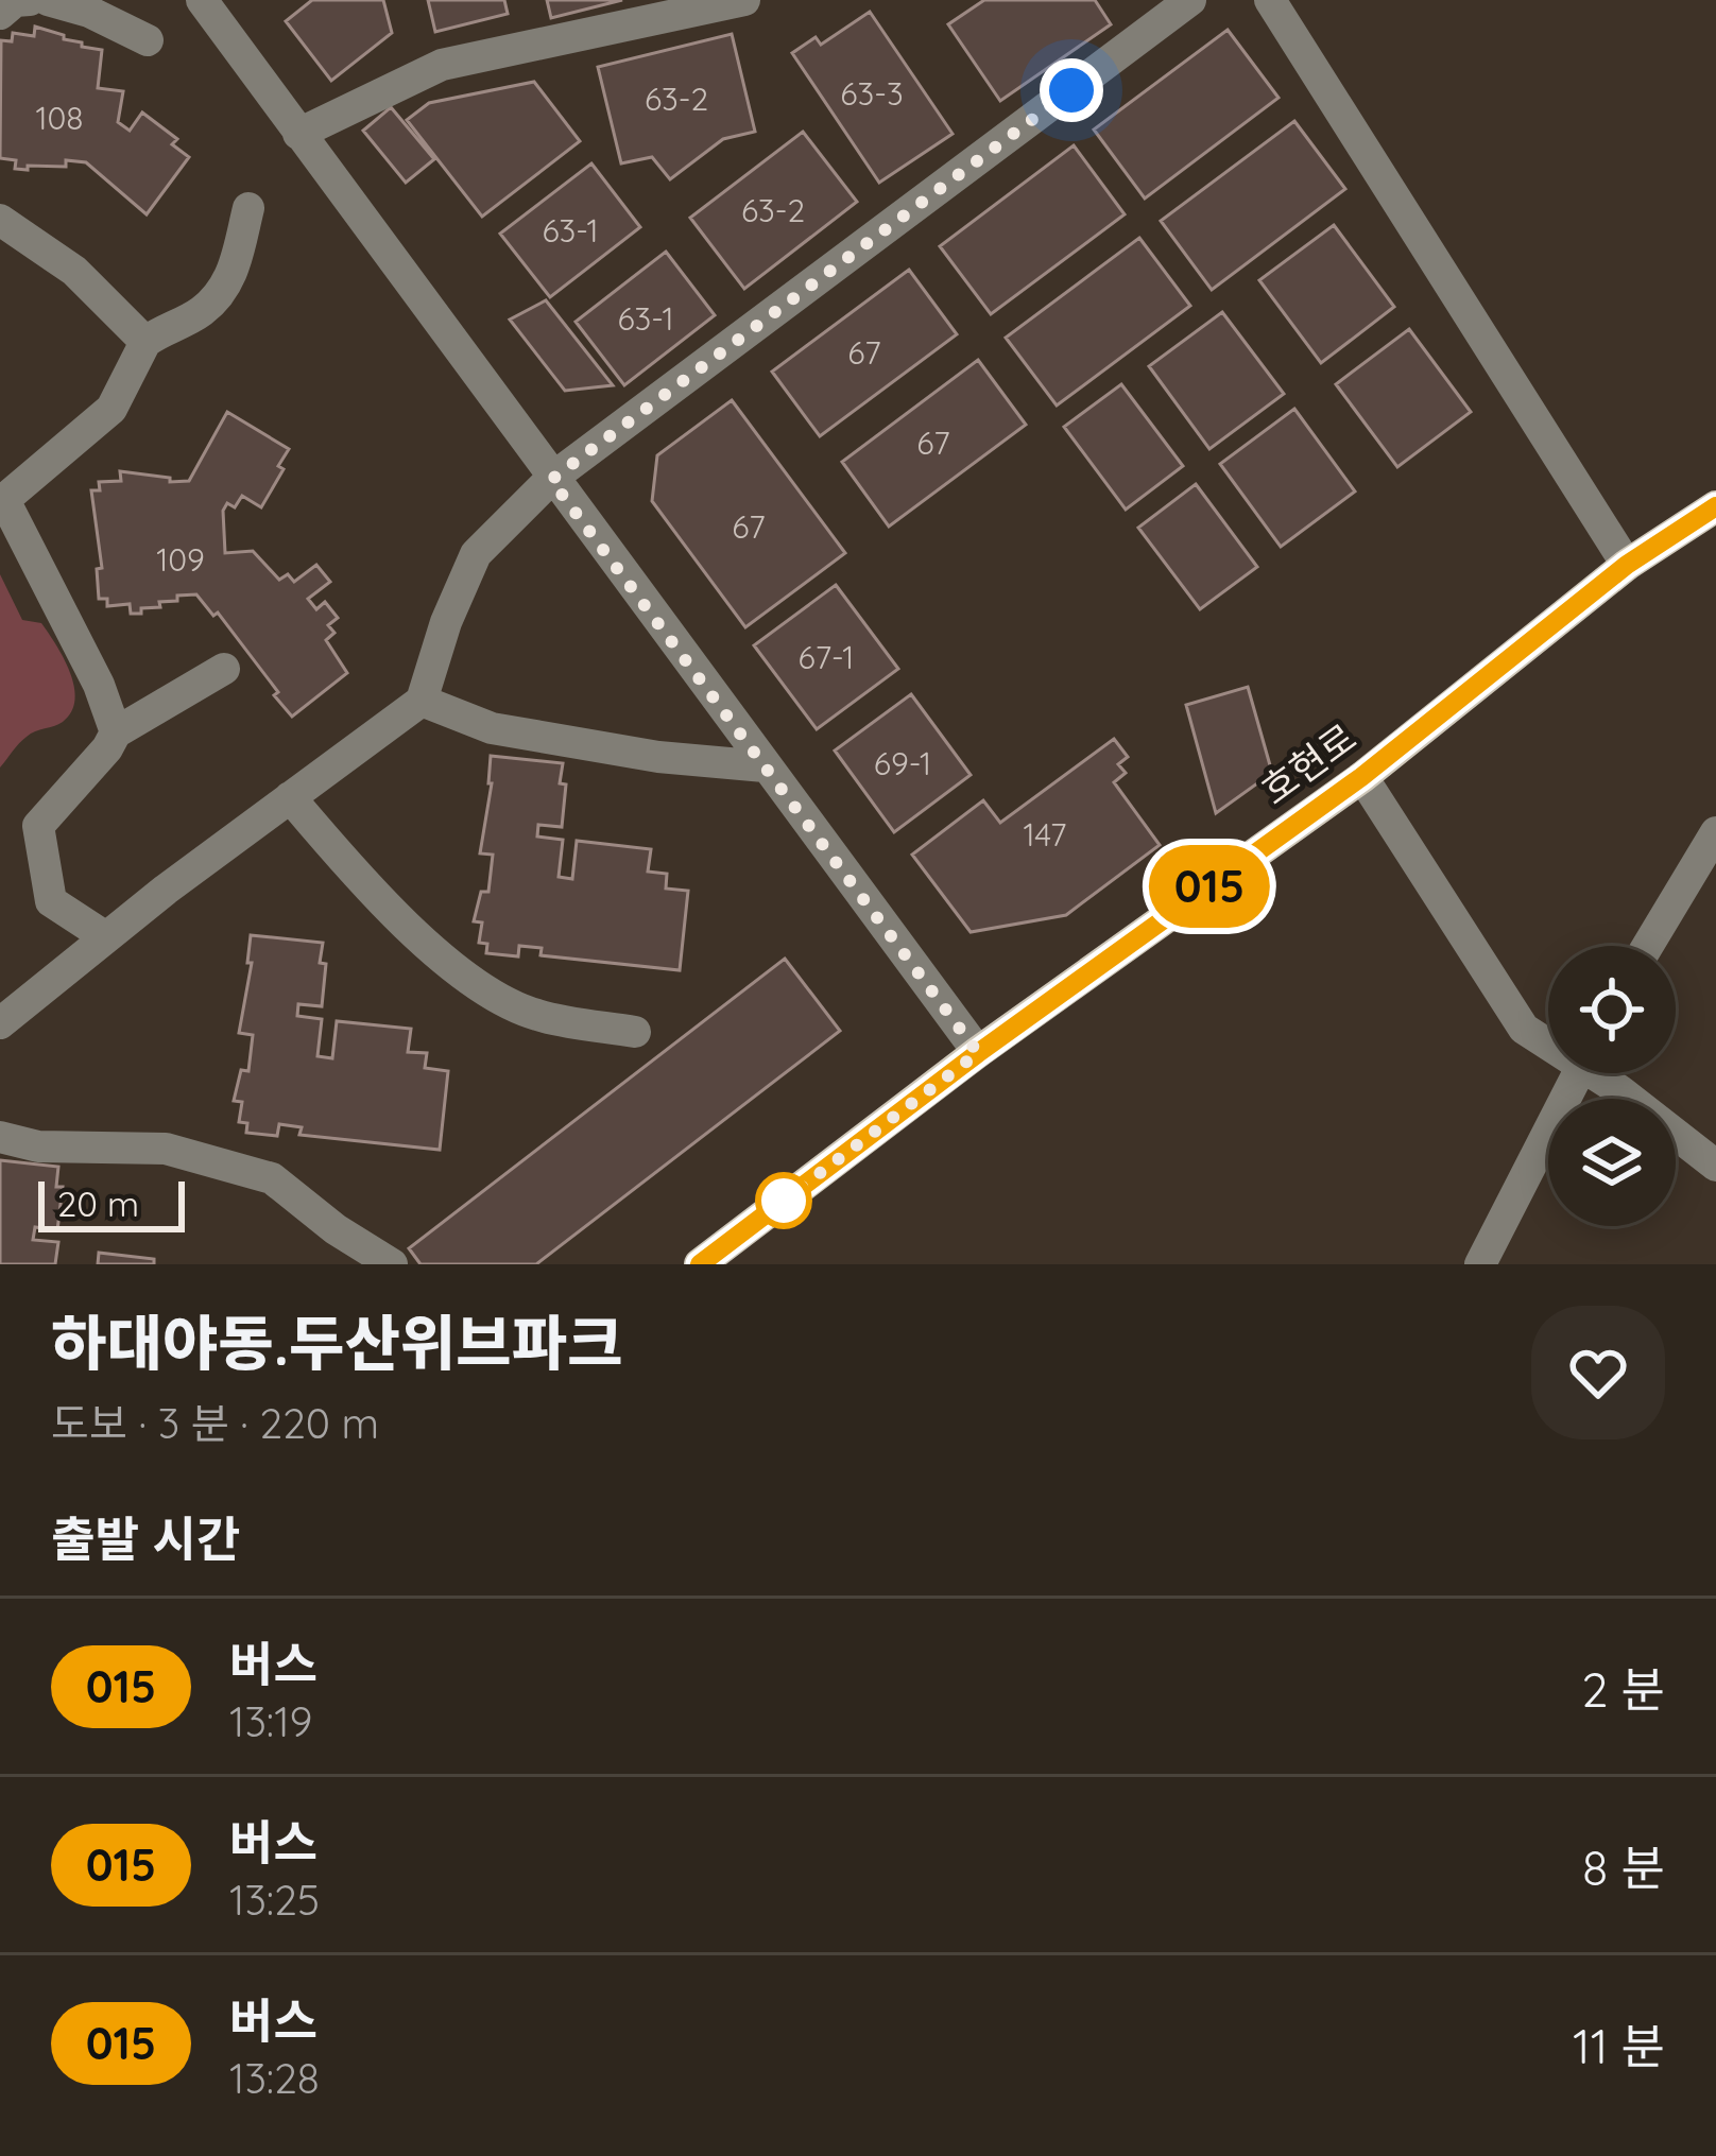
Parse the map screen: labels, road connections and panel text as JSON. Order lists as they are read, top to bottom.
{
  "streets": {
    "main road": ["호현로"]
  },
  "lines": ["bus line 015"],
  "house_numbers": [
    "63-3",
    "63-2",
    "108",
    "63-2",
    "63-1",
    "63-1",
    "67",
    "67",
    "67",
    "109",
    "67-1",
    "69-1",
    "147"
  ],
  "scale_bar": "20 m",
  "page": {
    "on_map": "015",
    "scale": "20 m",
    "heading": [
      ["하대야동.두산위브파크", "도보 · 3 분 · 220 m"],
      "출발 시간"
    ],
    "list": [
      {
        "mark": "015",
        "name": "버스",
        "note": "13:19",
        "value": "2 분"
      },
      {
        "mark": "015",
        "name": "버스",
        "note": "13:25",
        "value": "8 분"
      },
      {
        "mark": "015",
        "name": "버스",
        "note": "13:28",
        "value": "11 분"
      }
    ]
  }
}
